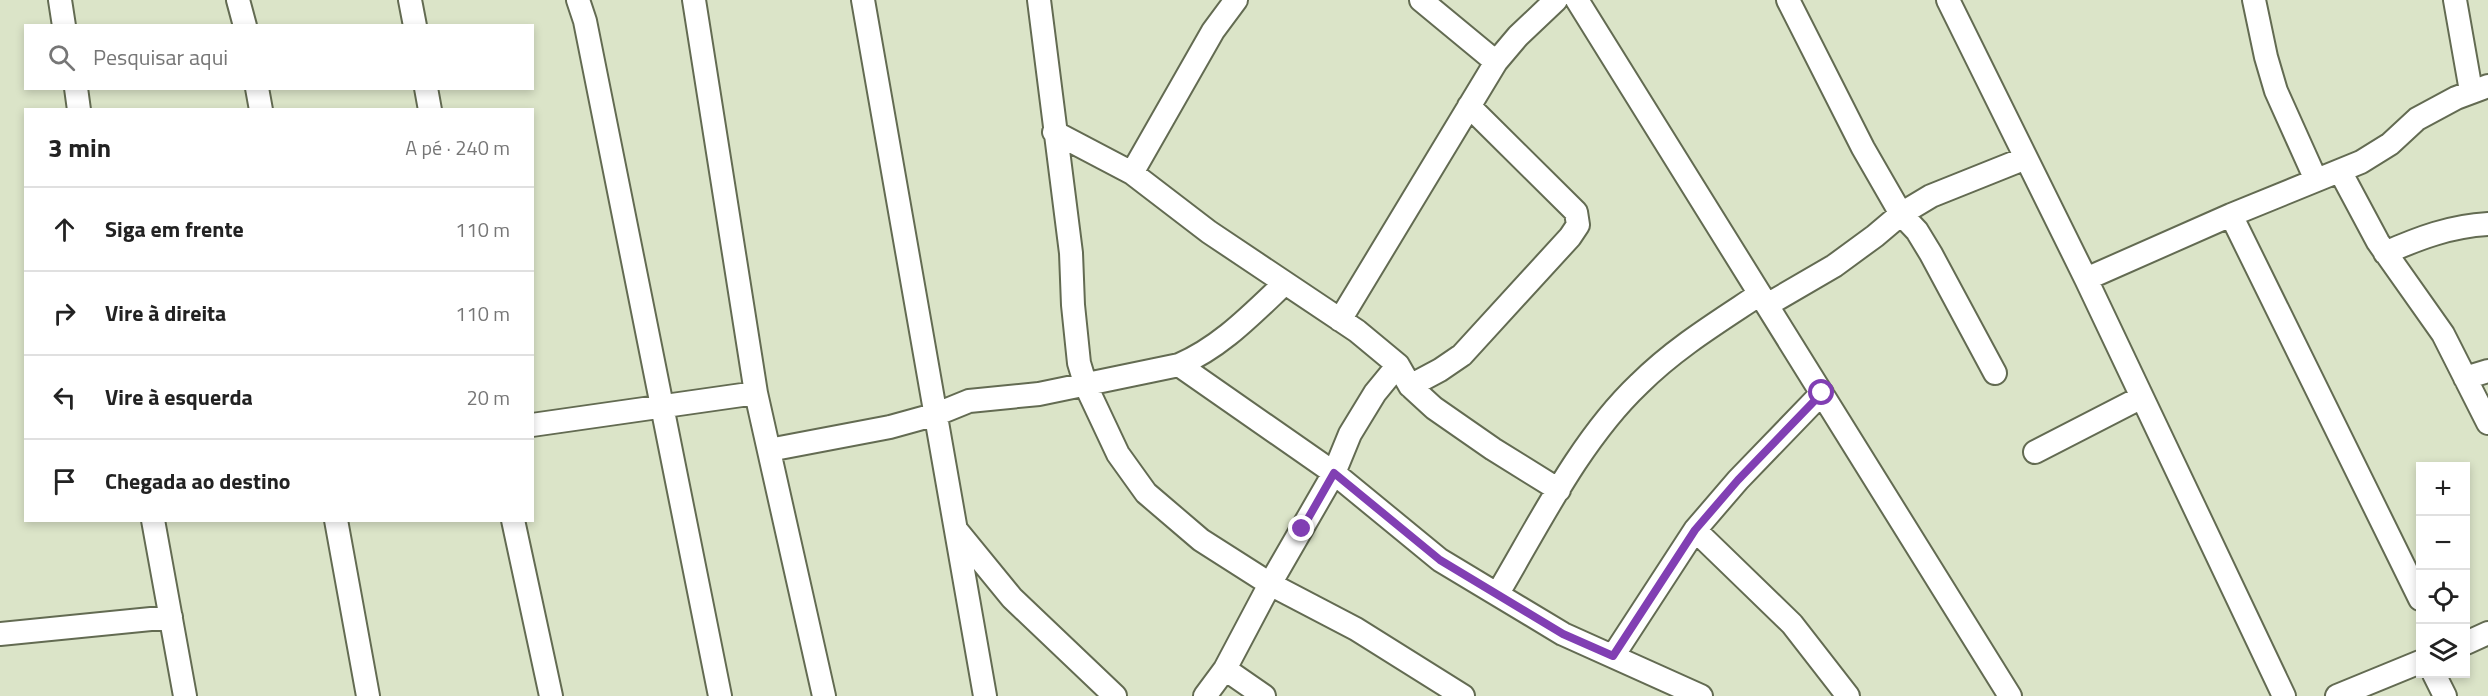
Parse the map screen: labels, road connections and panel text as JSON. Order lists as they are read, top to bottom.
{
  "page": {
    "search": "Pesquisar aqui",
    "heading": ["3 min", "A pé · 240 m"],
    "list": [
      ["Siga em frente", "110 m"],
      ["Vire à direita", "110 m"],
      ["Vire à esquerda", "20 m"],
      "Chegada ao destino"
    ],
    "map_buttons": ["+", "−"]
  }
}
